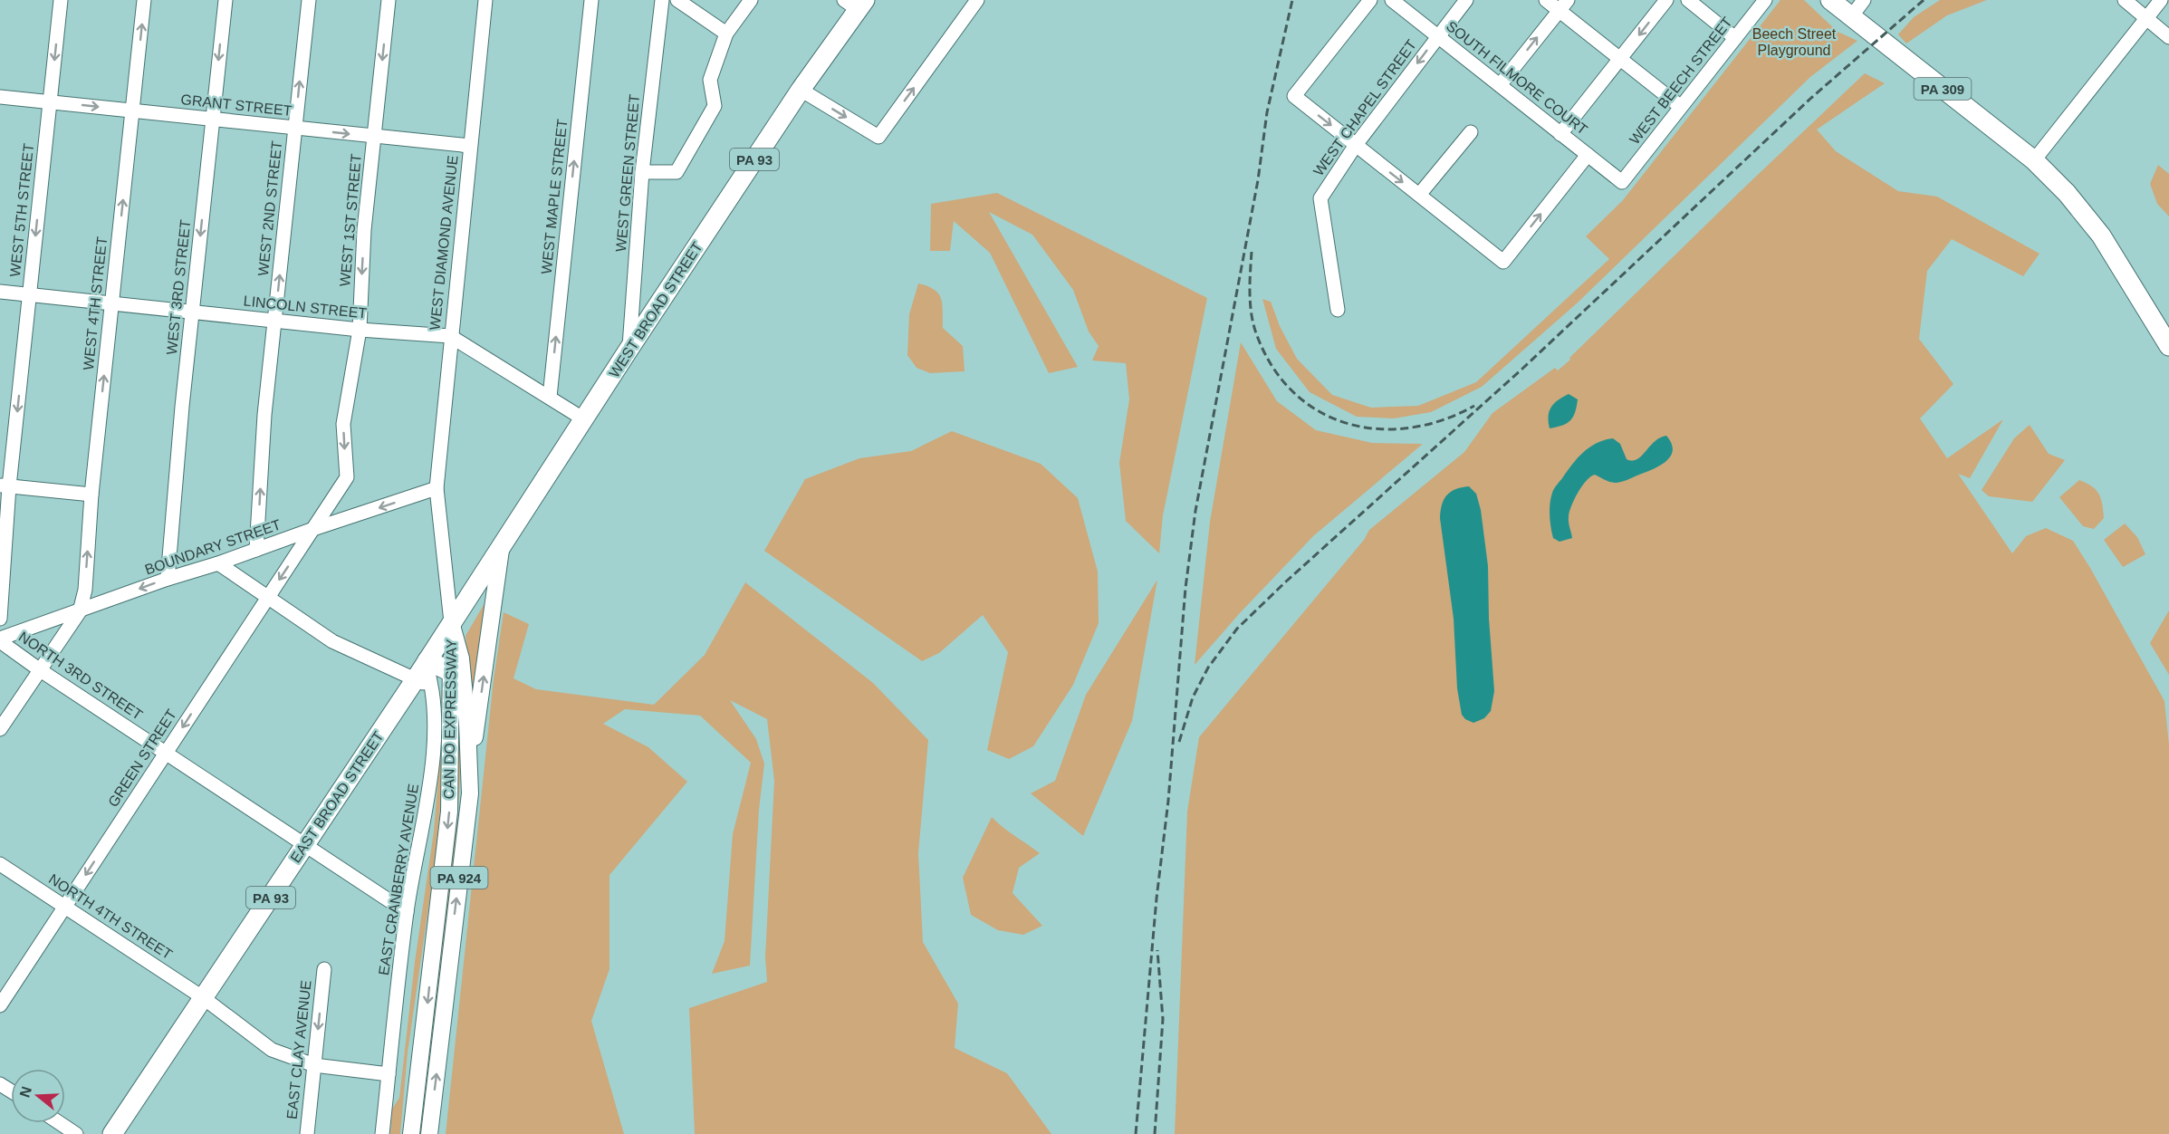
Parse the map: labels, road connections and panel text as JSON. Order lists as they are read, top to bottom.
{
  "streets": {
    "highway": [
      "PA 309",
      "PA 93",
      "WEST BROAD STREET",
      "EAST BROAD STREET"
    ],
    "main road": ["CAN DO EXPRESSWAY", "PA 924"],
    "street": [
      "SOUTH FILMORE COURT",
      "WEST BEECH STREET",
      "GRANT STREET",
      "WEST CHAPEL STREET",
      "WEST GREEN STREET",
      "WEST MAPLE STREET",
      "WEST 2ND STREET",
      "WEST 5TH STREET",
      "WEST 1ST STREET",
      "WEST DIAMOND AVENUE",
      "WEST 3RD STREET",
      "WEST 4TH STREET",
      "LINCOLN STREET",
      "BOUNDARY STREET",
      "NORTH 3RD STREET",
      "GREEN STREET",
      "EAST CRANBERRY AVENUE",
      "NORTH 4TH STREET",
      "EAST CLAY AVENUE"
    ]
  },
  "crossings": [
    ["SOUTH FILMORE COURT", "WEST BEECH STREET"],
    ["SOUTH FILMORE COURT", "WEST CHAPEL STREET"],
    ["GRANT STREET", "WEST 2ND STREET"],
    ["GRANT STREET", "WEST 5TH STREET"],
    ["GRANT STREET", "WEST 1ST STREET"],
    ["GRANT STREET", "WEST DIAMOND AVENUE"],
    ["GRANT STREET", "WEST 3RD STREET"],
    ["GRANT STREET", "WEST 4TH STREET"],
    ["WEST GREEN STREET", "WEST BROAD STREET"],
    ["WEST MAPLE STREET", "LINCOLN STREET"],
    ["WEST 2ND STREET", "LINCOLN STREET"],
    ["WEST 2ND STREET", "BOUNDARY STREET"],
    ["WEST 5TH STREET", "LINCOLN STREET"],
    ["WEST 1ST STREET", "LINCOLN STREET"],
    ["WEST 1ST STREET", "BOUNDARY STREET"],
    ["WEST 1ST STREET", "GREEN STREET"],
    ["WEST DIAMOND AVENUE", "LINCOLN STREET"],
    ["WEST DIAMOND AVENUE", "WEST BROAD STREET"],
    ["WEST DIAMOND AVENUE", "BOUNDARY STREET"],
    ["WEST DIAMOND AVENUE", "CAN DO EXPRESSWAY"],
    ["WEST DIAMOND AVENUE", "EAST BROAD STREET"],
    ["WEST 3RD STREET", "LINCOLN STREET"],
    ["WEST 3RD STREET", "BOUNDARY STREET"],
    ["WEST 4TH STREET", "LINCOLN STREET"],
    ["WEST 4TH STREET", "BOUNDARY STREET"],
    ["LINCOLN STREET", "WEST BROAD STREET"],
    ["WEST BROAD STREET", "CAN DO EXPRESSWAY"],
    ["WEST BROAD STREET", "EAST BROAD STREET"],
    ["BOUNDARY STREET", "NORTH 3RD STREET"],
    ["BOUNDARY STREET", "GREEN STREET"],
    ["NORTH 3RD STREET", "GREEN STREET"],
    ["NORTH 3RD STREET", "EAST BROAD STREET"],
    ["NORTH 3RD STREET", "EAST CRANBERRY AVENUE"],
    ["CAN DO EXPRESSWAY", "EAST BROAD STREET"],
    ["GREEN STREET", "NORTH 4TH STREET"],
    ["EAST BROAD STREET", "EAST CRANBERRY AVENUE"],
    ["EAST BROAD STREET", "NORTH 4TH STREET"],
    ["EAST CRANBERRY AVENUE", "NORTH 4TH STREET"],
    ["NORTH 4TH STREET", "EAST CLAY AVENUE"]
  ],
  "one_way": [
    "WEST MAPLE STREET",
    "WEST 2ND STREET",
    "WEST 5TH STREET",
    "WEST 1ST STREET",
    "WEST 3RD STREET",
    "WEST 4TH STREET",
    "BOUNDARY STREET",
    "GREEN STREET",
    "EAST CLAY AVENUE"
  ],
  "parks": ["Beech Street Playground"],
  "north": "left"
}
